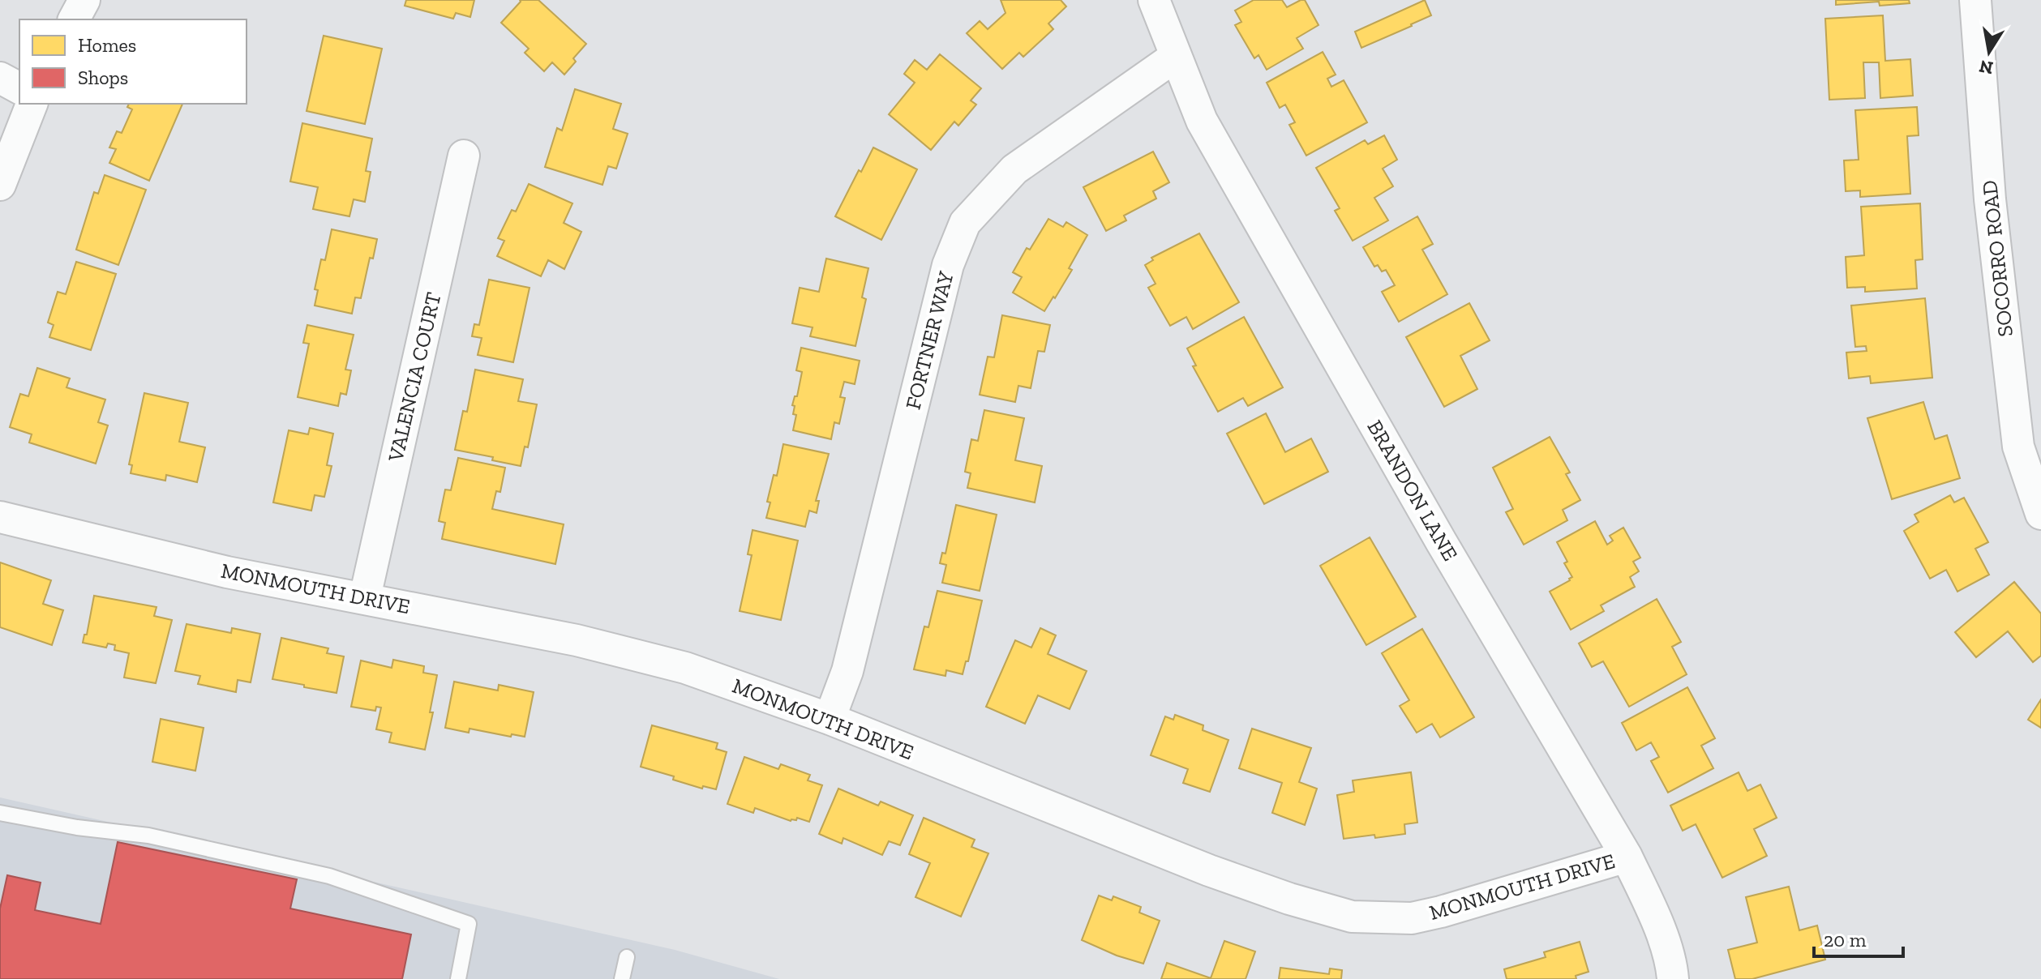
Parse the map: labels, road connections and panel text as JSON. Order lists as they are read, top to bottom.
{
  "streets": {
    "street": [
      "SOCORRO ROAD",
      "FORTNER WAY",
      "VALENCIA COURT",
      "BRANDON LANE",
      "MONMOUTH DRIVE"
    ]
  },
  "crossings": [
    ["FORTNER WAY", "BRANDON LANE"],
    ["FORTNER WAY", "MONMOUTH DRIVE"],
    ["VALENCIA COURT", "MONMOUTH DRIVE"],
    ["BRANDON LANE", "MONMOUTH DRIVE"]
  ],
  "legend": ["Homes", "Shops"],
  "scale_bar": "20 m",
  "north": "bottom"
}
